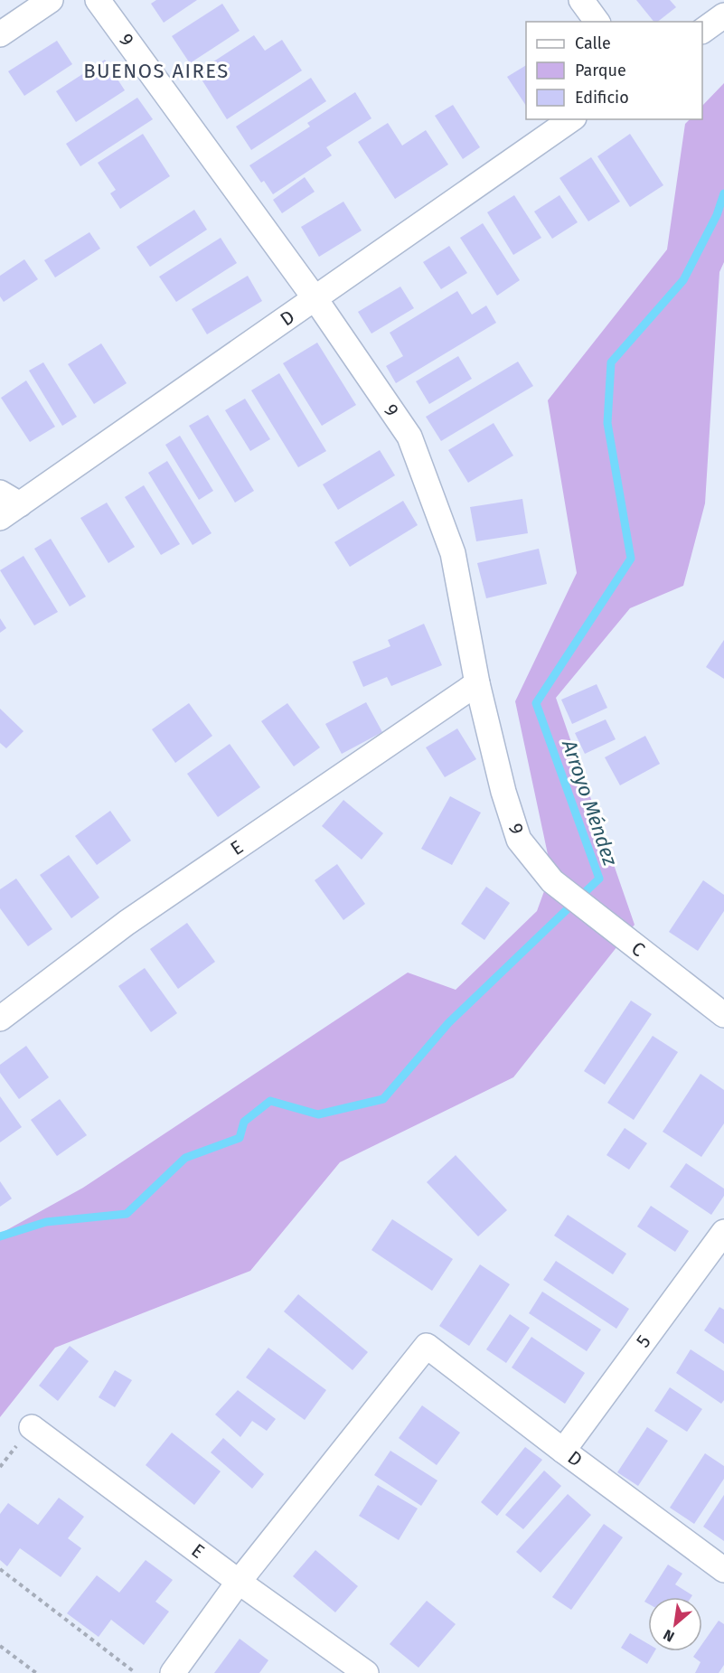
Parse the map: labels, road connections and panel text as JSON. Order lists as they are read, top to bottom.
{
  "streets": {
    "street": [
      "9",
      "D",
      "E",
      "C",
      "5"
    ]
  },
  "crossings": [
    ["9", "D"],
    ["9", "E"],
    ["9", "C"],
    ["D", "E"],
    ["D", "5"]
  ],
  "districts": ["BUENOS AIRES"],
  "water": ["Arroyo Méndez"],
  "legend": ["Calle", "Parque", "Edificio"],
  "north": "bottom left"
}
